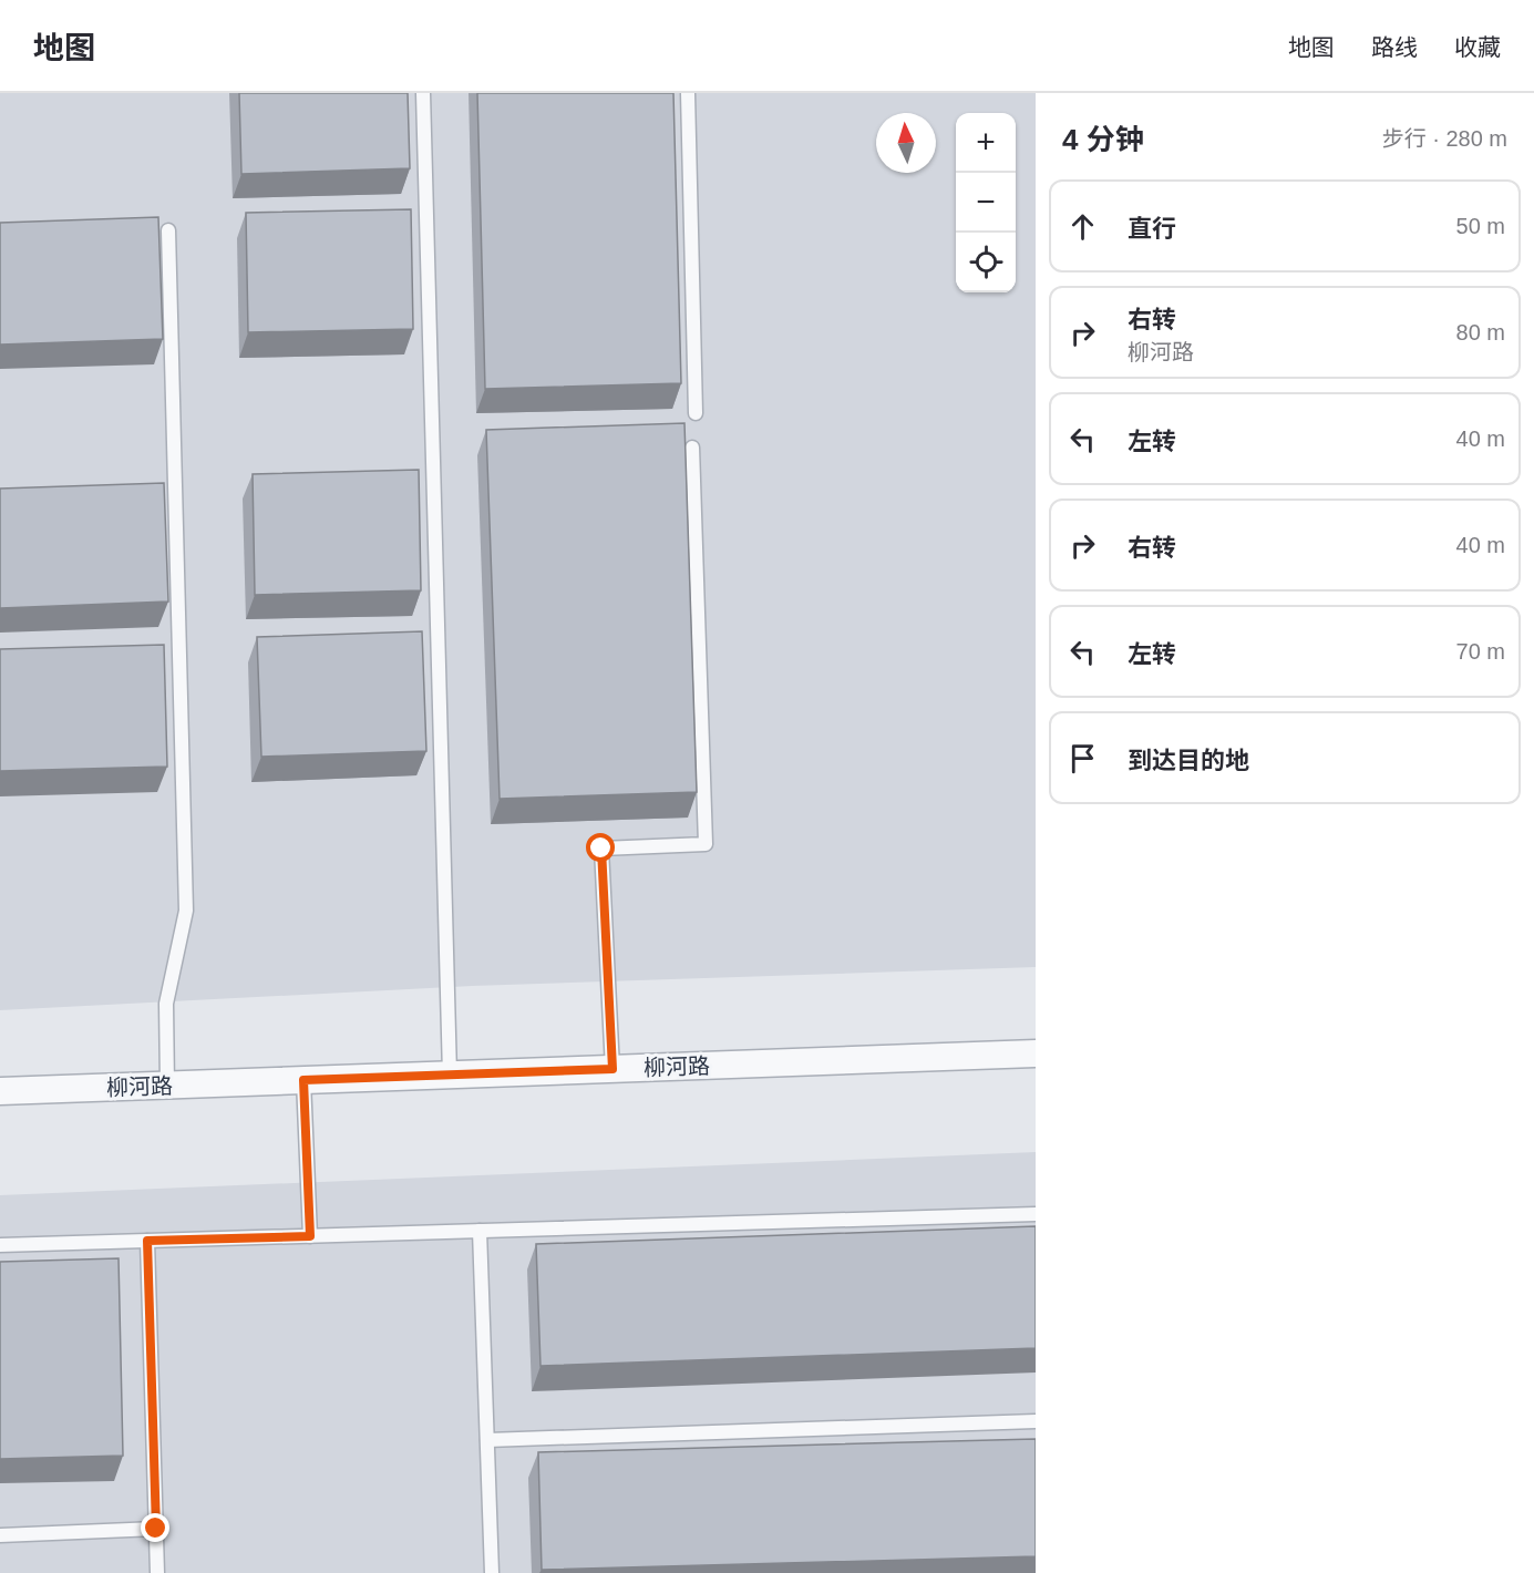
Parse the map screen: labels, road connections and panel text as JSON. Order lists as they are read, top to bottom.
{
  "streets": {
    "street": ["柳河路"]
  },
  "north": "top",
  "page": {
    "header": "地图",
    "nav": ["地图", "路线", "收藏"],
    "heading": ["4 分钟", "步行 · 280 m"],
    "map_buttons": ["+", "−"],
    "list": [
      ["直行", "50 m"],
      ["右转", "柳河路", "80 m"],
      ["左转", "40 m"],
      ["右转", "40 m"],
      ["左转", "70 m"],
      "到达目的地"
    ]
  }
}
